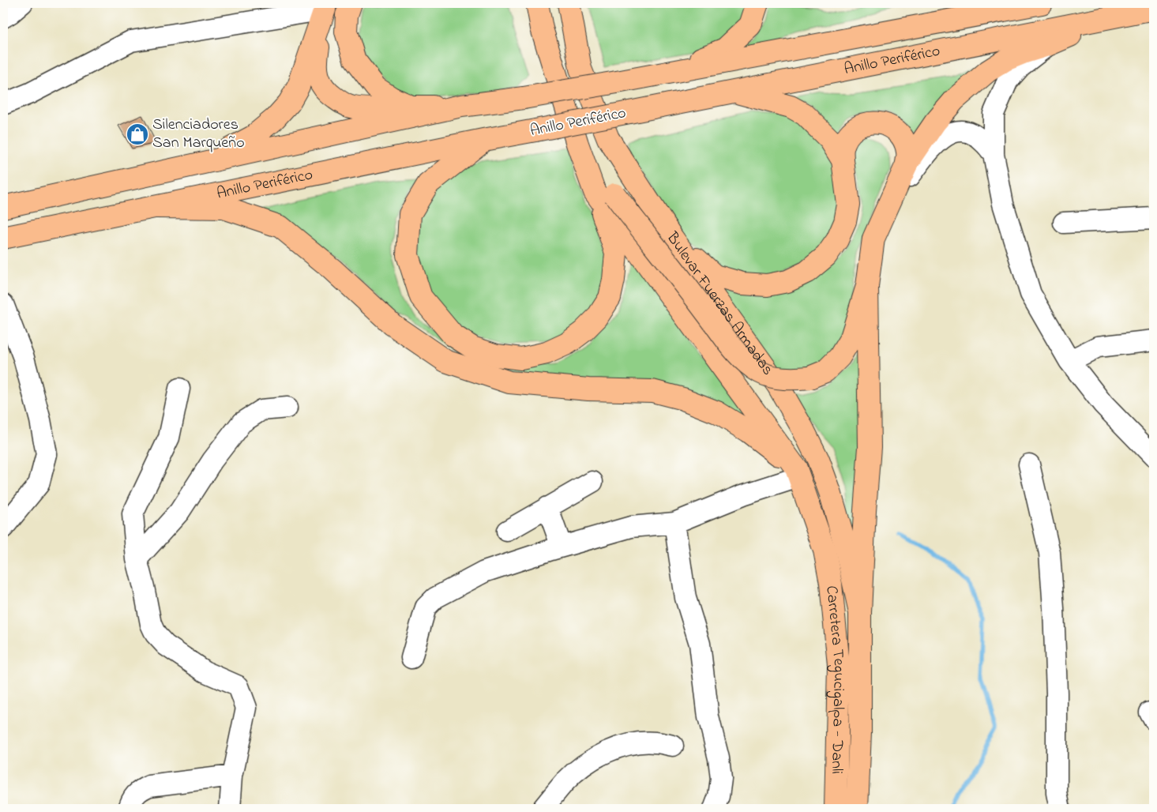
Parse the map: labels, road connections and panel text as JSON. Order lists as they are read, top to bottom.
{
  "streets": {
    "highway": ["Anillo Periférico", "Bulevar Fuerzas Armadas", "Carretera Tegucigalpa - Danli"]
  },
  "crossings": [
    ["Bulevar Fuerzas Armadas", "Carretera Tegucigalpa - Danli"]
  ],
  "places": {
    "shop": ["Silenciadores San Marqueño"]
  }
}
